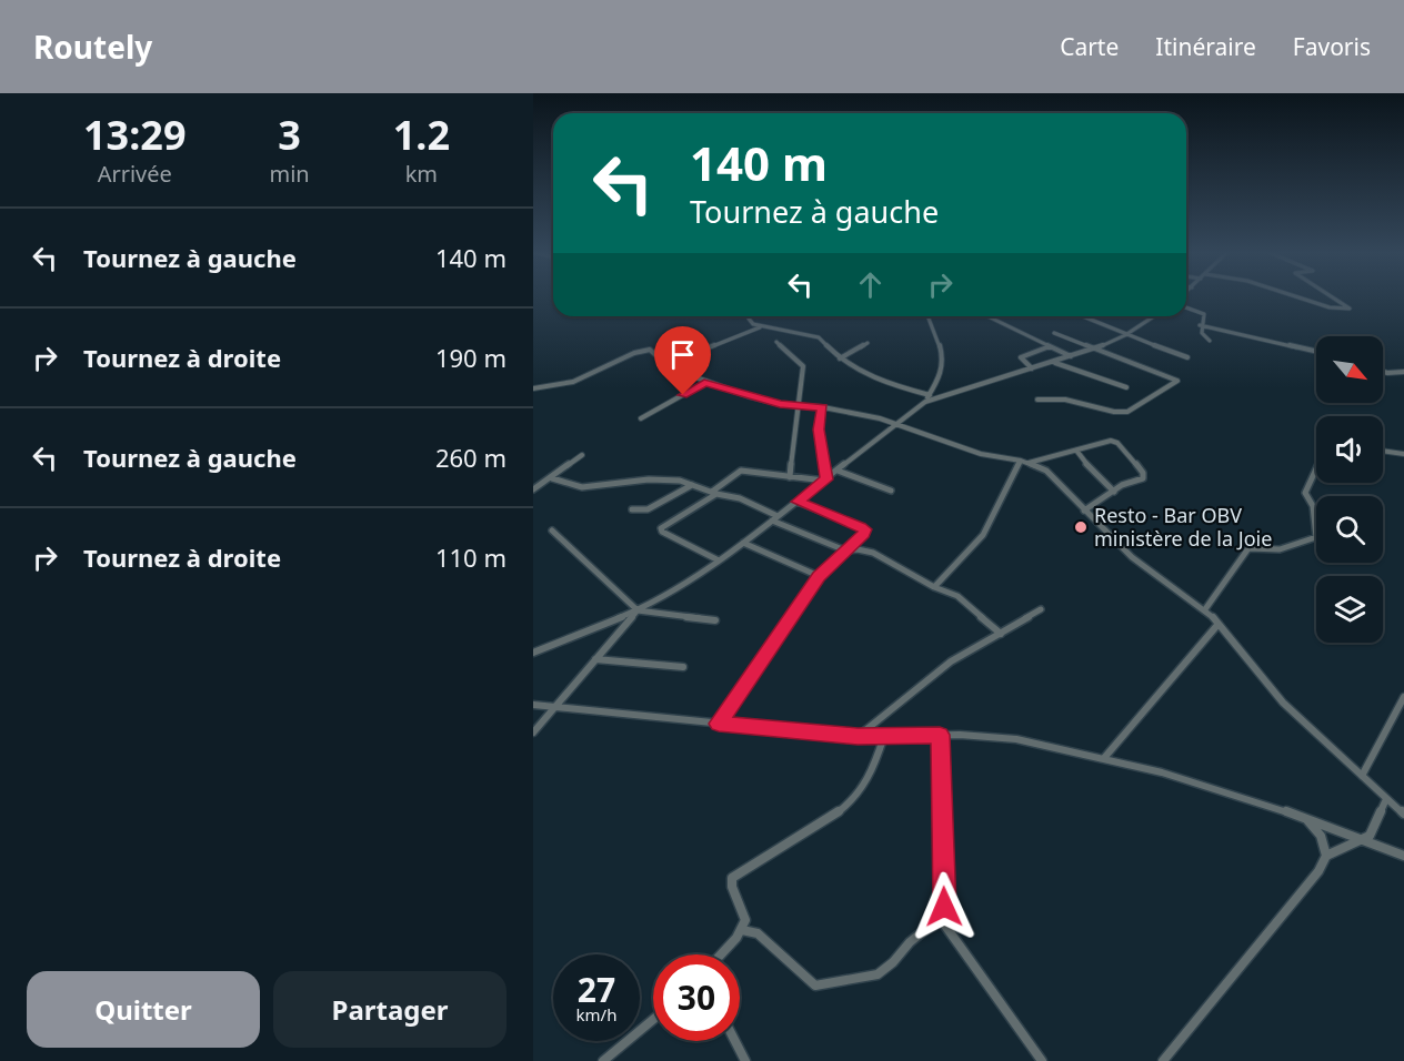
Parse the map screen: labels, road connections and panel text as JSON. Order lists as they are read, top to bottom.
{
  "places": ["Resto - Bar OBV ministère de la Joie"],
  "north": "bottom right",
  "page": {
    "header": "Routely",
    "nav": ["Carte", "Itinéraire", "Favoris"],
    "eta": [
      "13:29",
      "Arrivée",
      "3",
      "min",
      "1.2",
      "km"
    ],
    "turn": ["140 m", "Tournez à gauche"],
    "list": [
      {
        "name": "Tournez à gauche",
        "value": "140 m"
      },
      {
        "name": "Tournez à droite",
        "value": "190 m"
      },
      {
        "name": "Tournez à gauche",
        "value": "260 m"
      },
      {
        "name": "Tournez à droite",
        "value": "110 m"
      }
    ],
    "speed": "27 km/h",
    "limit": "30",
    "buttons": ["Quitter", "Partager"]
  }
}
